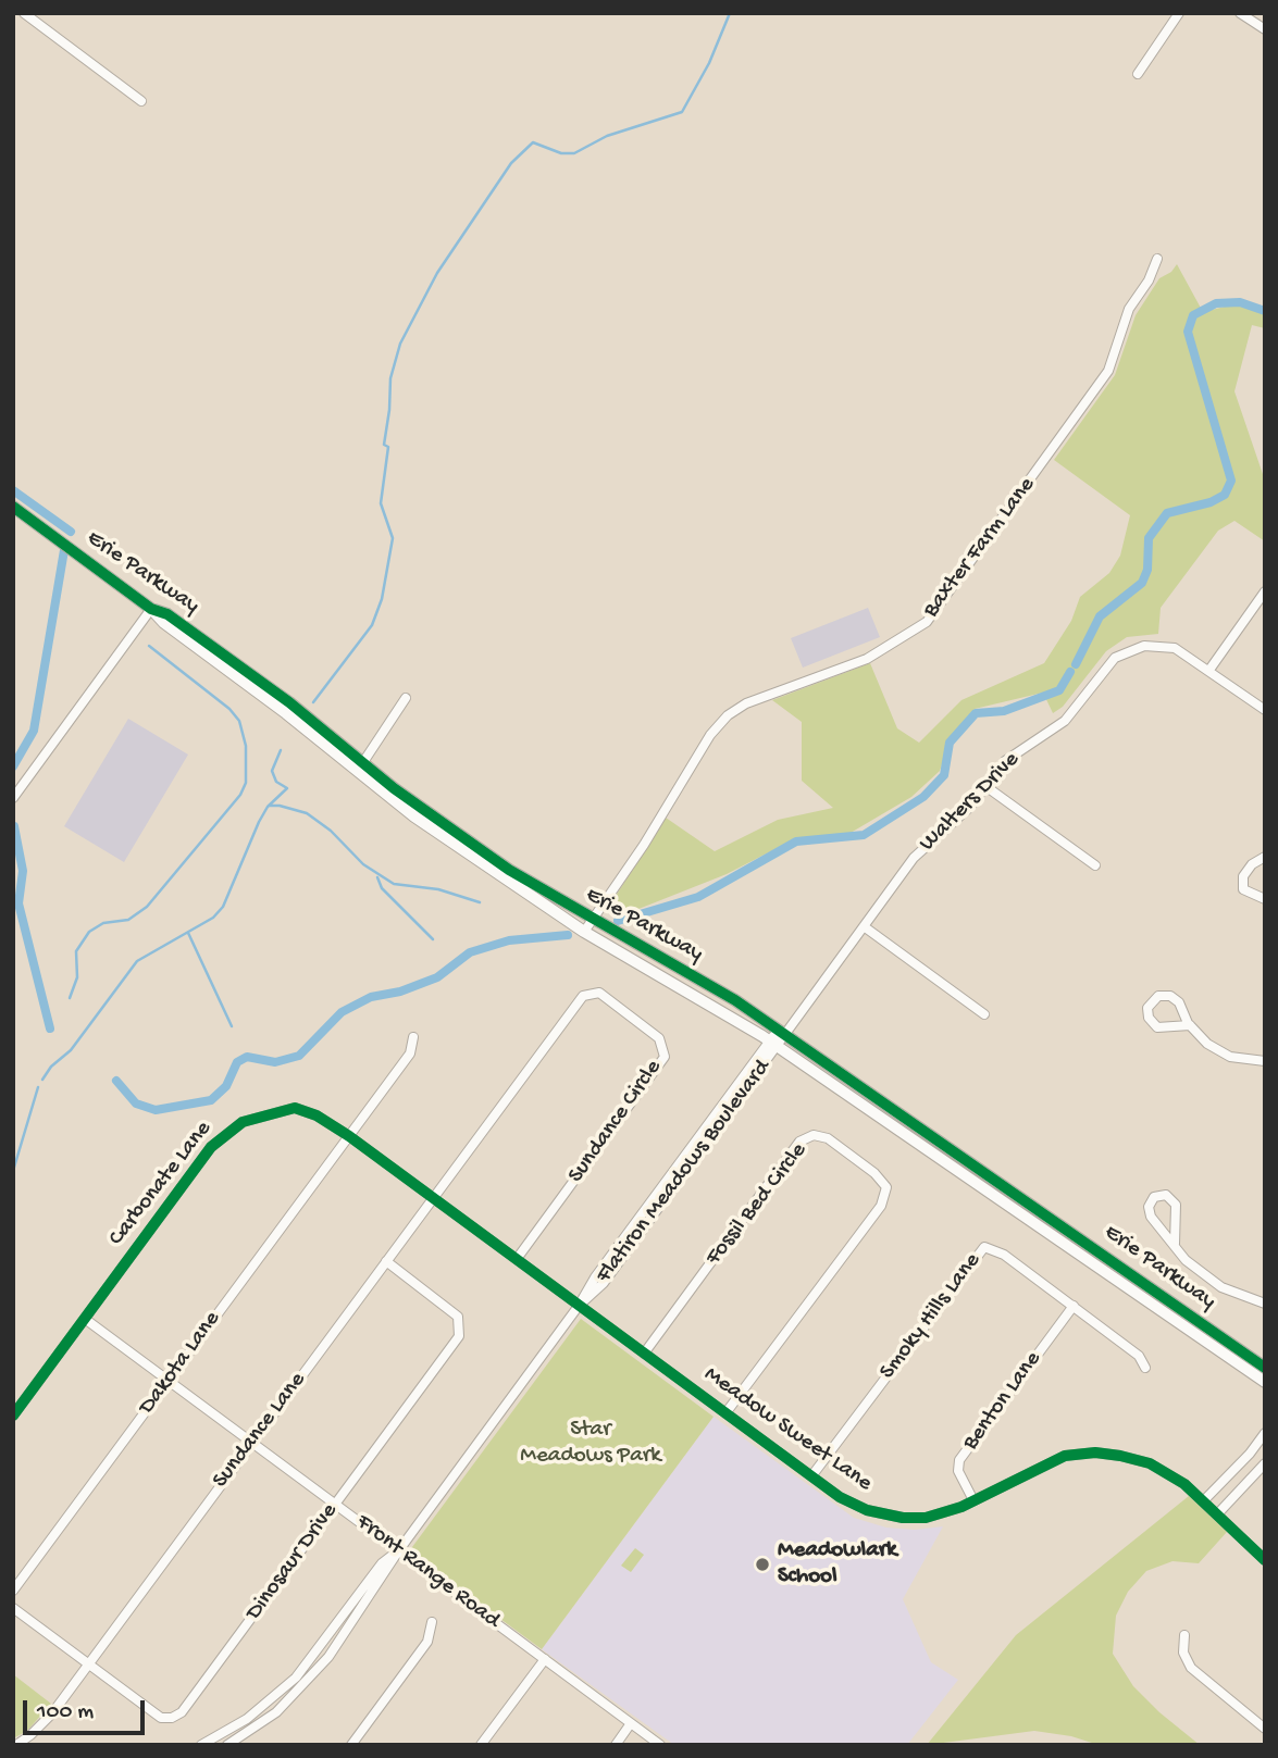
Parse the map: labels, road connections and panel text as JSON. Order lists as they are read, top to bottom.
{
  "streets": {
    "main road": ["Erie Parkway"],
    "street": [
      "Baxter Farm Lane",
      "Walters Drive",
      "Sundance Circle",
      "Flatiron Meadows Boulevard",
      "Carbonate Lane",
      "Fossil Bed Circle",
      "Smoky Hills Lane",
      "Dakota Lane",
      "Benton Lane",
      "Meadow Sweet Lane",
      "Sundance Lane",
      "Dinosaur Drive",
      "Front Range Road"
    ]
  },
  "crossings": [
    ["Baxter Farm Lane", "Erie Parkway"],
    ["Erie Parkway", "Walters Drive"],
    ["Erie Parkway", "Flatiron Meadows Boulevard"],
    ["Walters Drive", "Flatiron Meadows Boulevard"],
    ["Sundance Circle", "Carbonate Lane"],
    ["Sundance Circle", "Sundance Lane"],
    ["Flatiron Meadows Boulevard", "Carbonate Lane"],
    ["Flatiron Meadows Boulevard", "Meadow Sweet Lane"],
    ["Flatiron Meadows Boulevard", "Front Range Road"],
    ["Carbonate Lane", "Dakota Lane"],
    ["Carbonate Lane", "Meadow Sweet Lane"],
    ["Carbonate Lane", "Sundance Lane"],
    ["Carbonate Lane", "Front Range Road"],
    ["Fossil Bed Circle", "Meadow Sweet Lane"],
    ["Smoky Hills Lane", "Benton Lane"],
    ["Smoky Hills Lane", "Meadow Sweet Lane"],
    ["Dakota Lane", "Front Range Road"],
    ["Benton Lane", "Meadow Sweet Lane"],
    ["Sundance Lane", "Dinosaur Drive"],
    ["Sundance Lane", "Front Range Road"],
    ["Dinosaur Drive", "Front Range Road"]
  ],
  "parks": ["Star Meadows Park"],
  "places": ["Meadowlark School"],
  "scale_bar": "100 m"
}
